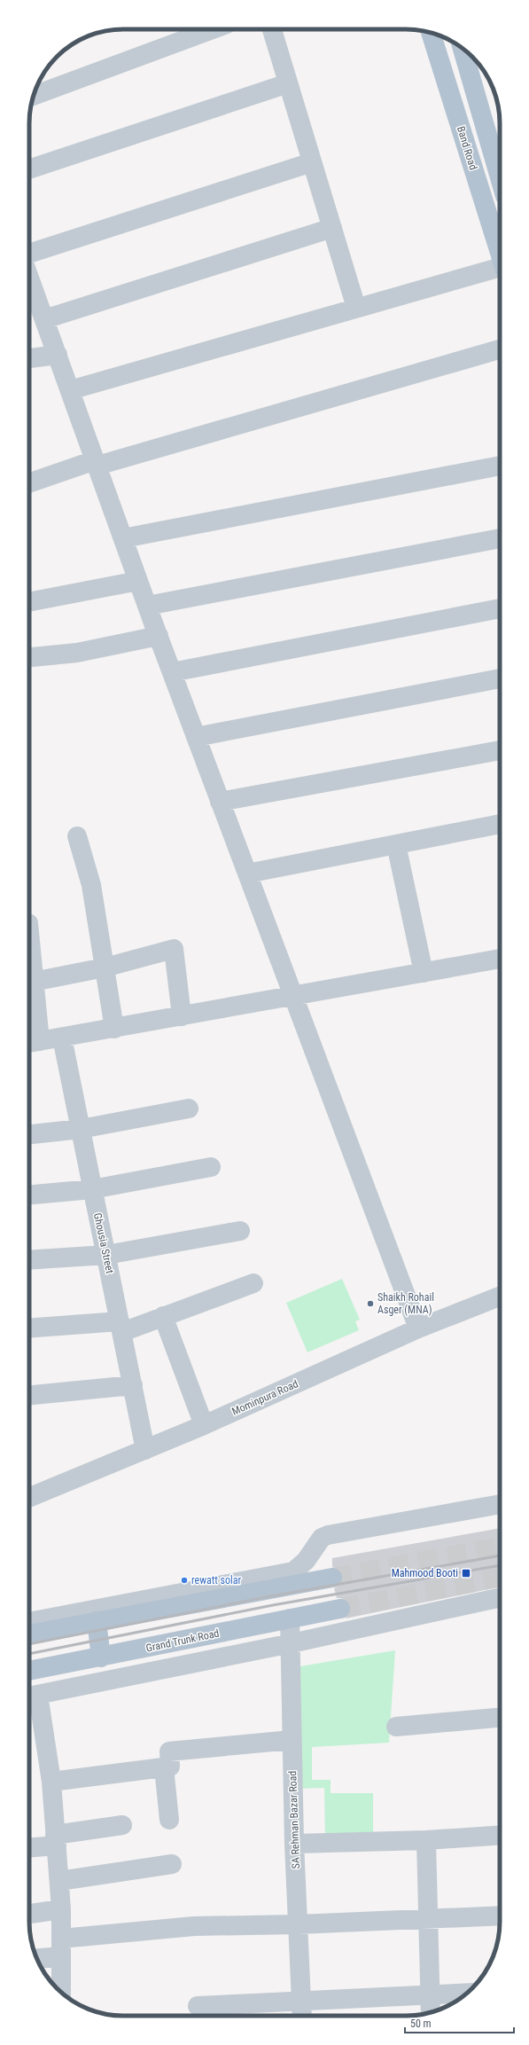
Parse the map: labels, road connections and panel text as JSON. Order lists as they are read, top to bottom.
{
  "streets": {
    "main road": ["Band Road", "Grand Trunk Road"],
    "street": ["Ghousia Street", "Mominpura Road", "SA Rehman Bazar Road"]
  },
  "crossings": [
    ["Ghousia Street", "Mominpura Road"],
    ["Grand Trunk Road", "SA Rehman Bazar Road"]
  ],
  "places": {
    "other": ["Shaikh Rohail Asger (MNA)", "rewatt solar"],
    "transit": ["Mahmood Booti"]
  },
  "scale_bar": "50 m"
}
